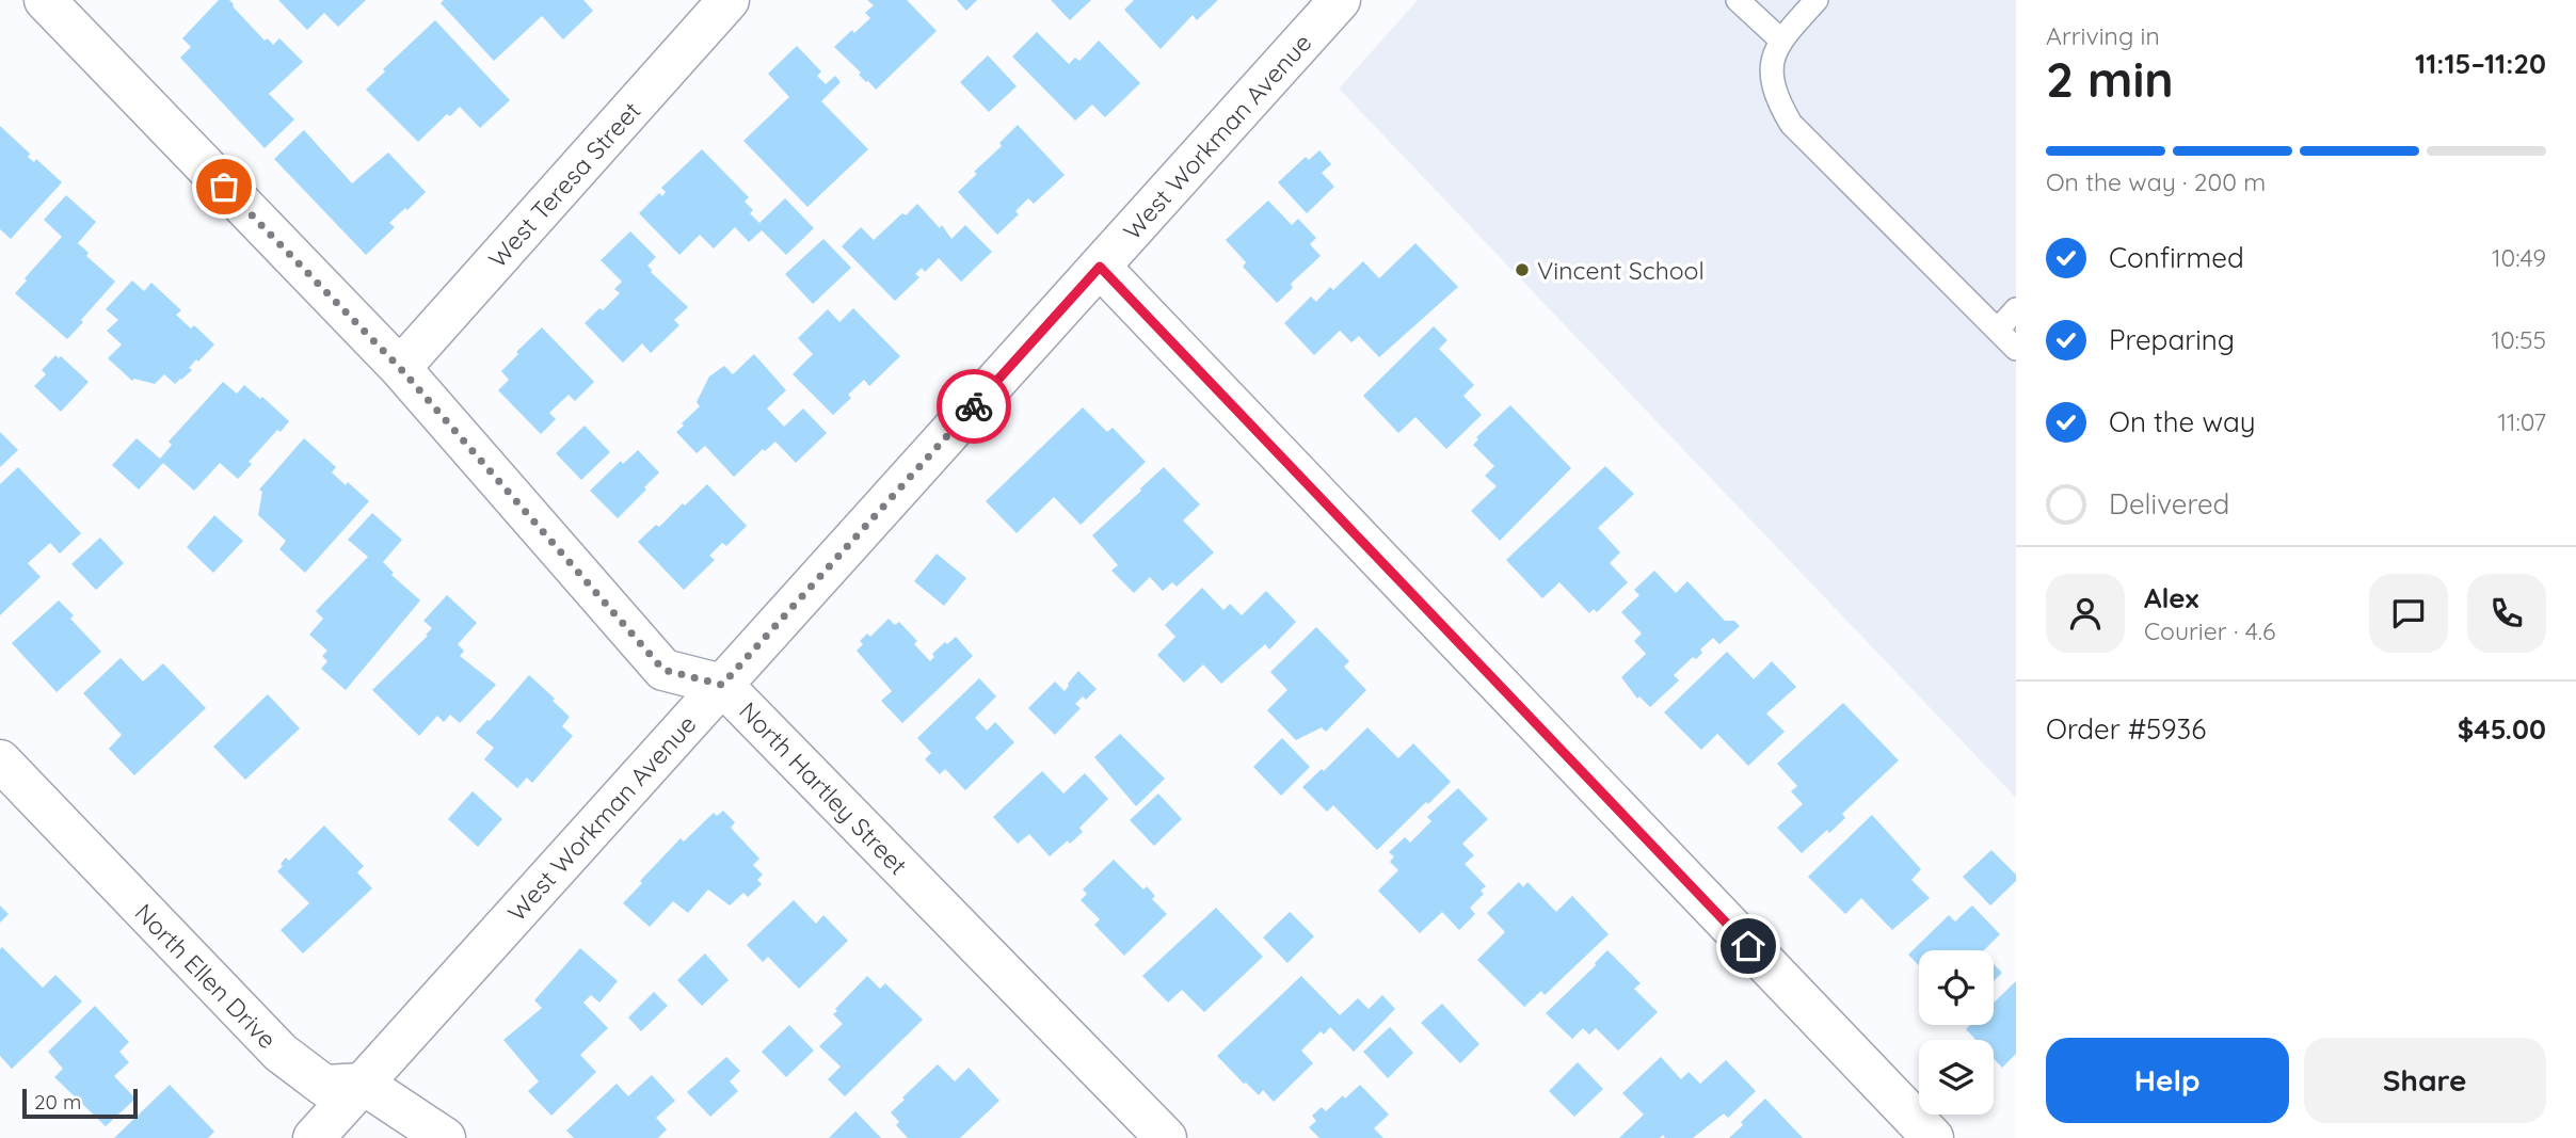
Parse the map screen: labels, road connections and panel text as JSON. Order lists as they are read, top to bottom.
{
  "streets": {
    "street": [
      "West Workman Avenue",
      "West Teresa Street",
      "North Hartley Street",
      "North Ellen Drive"
    ]
  },
  "crossings": [
    ["West Workman Avenue", "North Hartley Street"],
    ["West Workman Avenue", "North Ellen Drive"],
    ["West Teresa Street", "North Hartley Street"]
  ],
  "places": ["Vincent School"],
  "scale_bar": "20 m",
  "page": {
    "heading": ["2 min", "Arriving in", "11:15–11:20"],
    "panel": [
      "Alex",
      "Courier · 4.6",
      "Order #5936",
      "$45.00"
    ],
    "bar": "On the way · 200 m",
    "list": [
      ["Confirmed", "10:49"],
      ["Preparing", "10:55"],
      ["On the way", "11:07"],
      "Delivered"
    ],
    "buttons": ["Help", "Share"],
    "scale": "20 m"
  }
}
